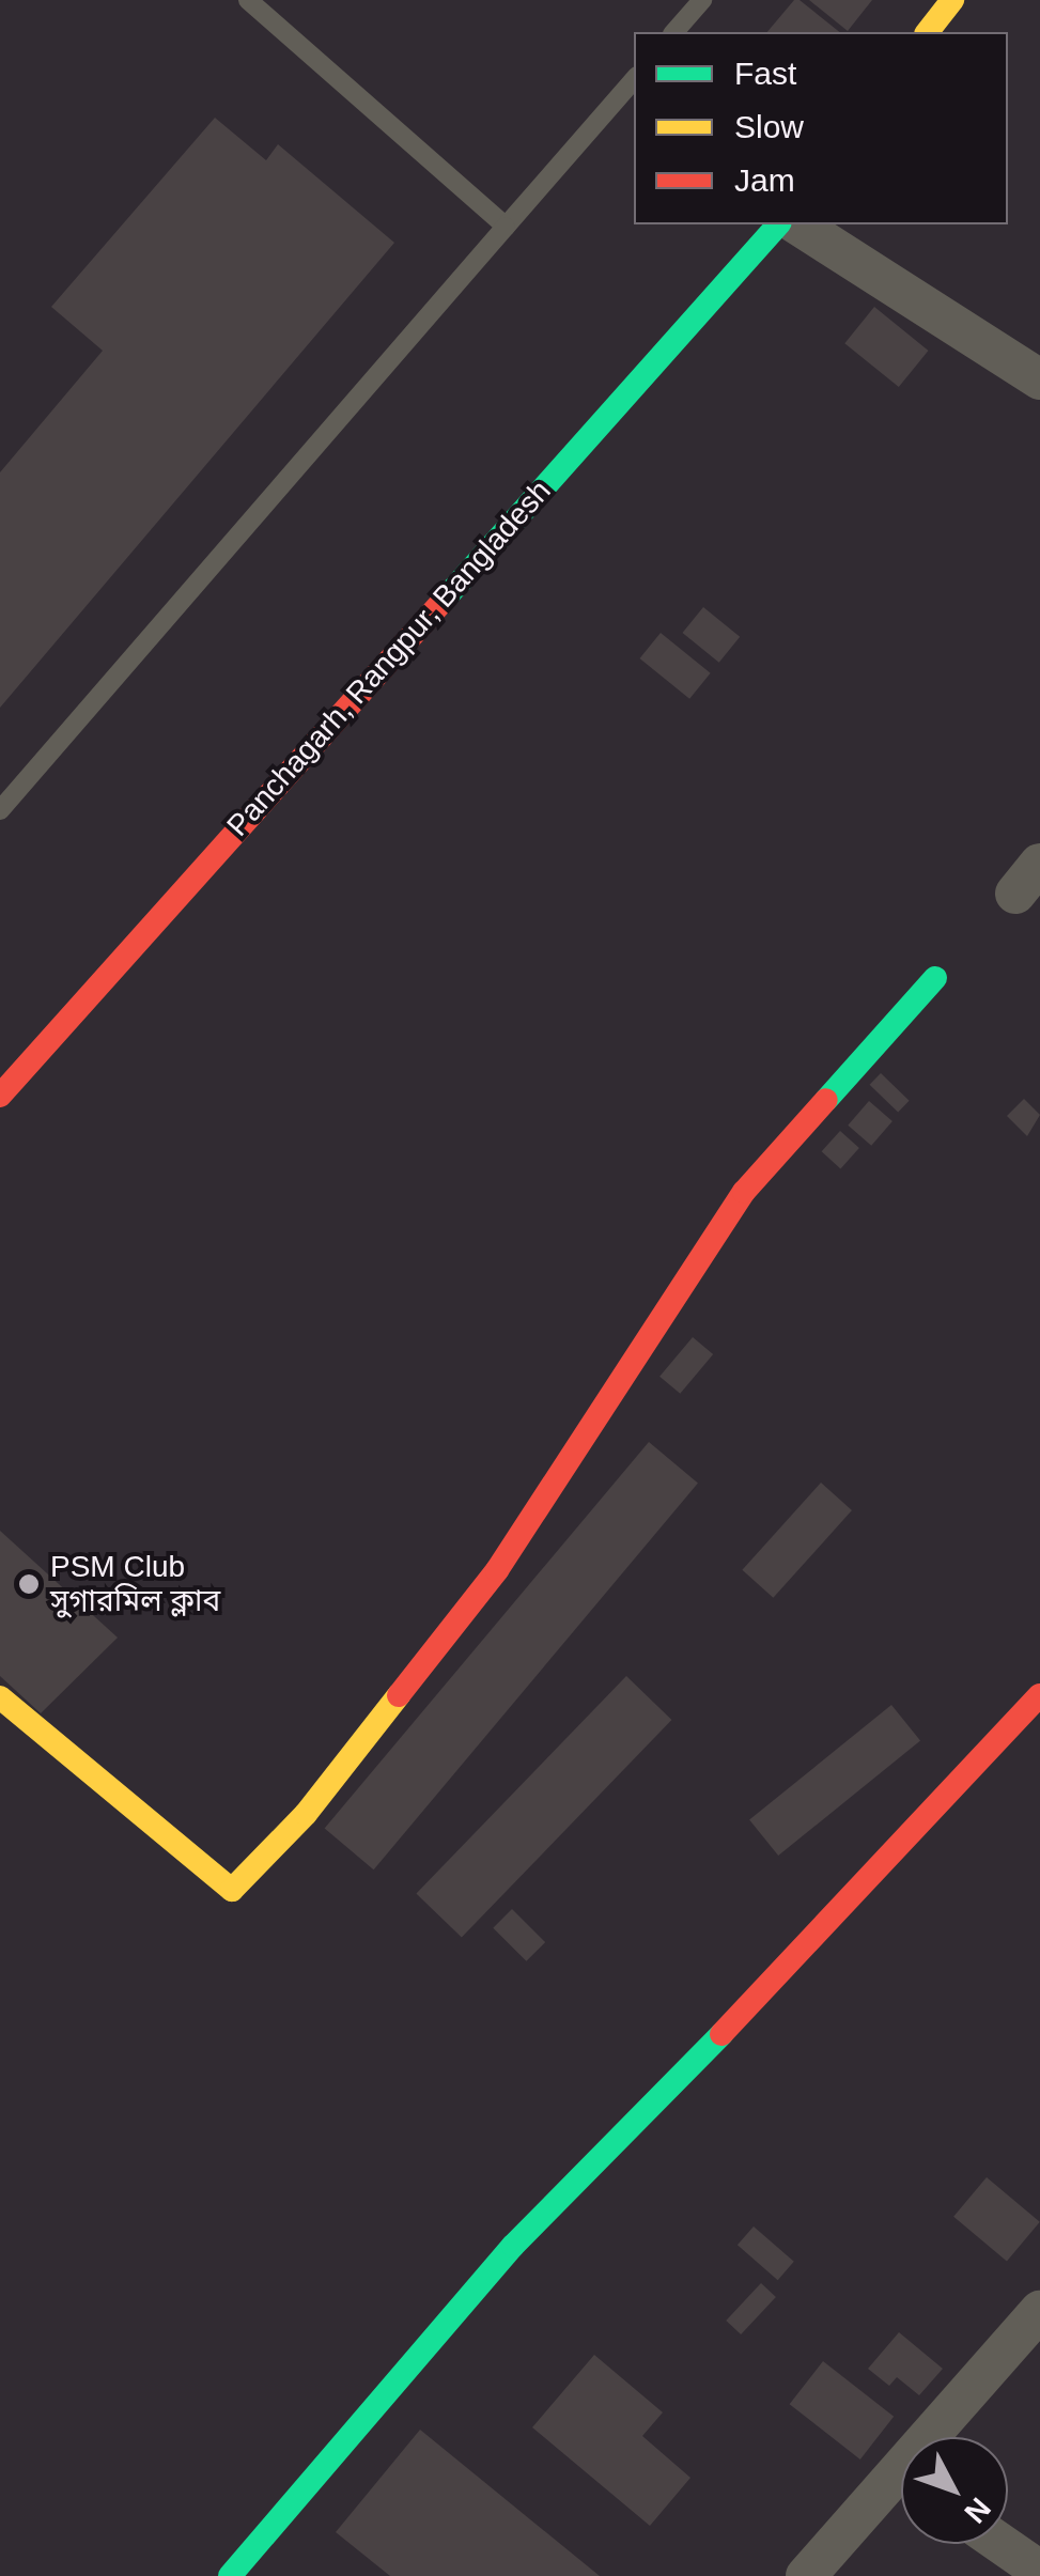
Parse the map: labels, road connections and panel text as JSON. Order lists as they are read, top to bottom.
{
  "streets": {
    "street": ["Panchagarh, Rangpur, Bangladesh"]
  },
  "places": ["PSM Club সুগারমিল ক্লাব"],
  "legend": ["Fast", "Slow", "Jam"],
  "north": "bottom right"
}
